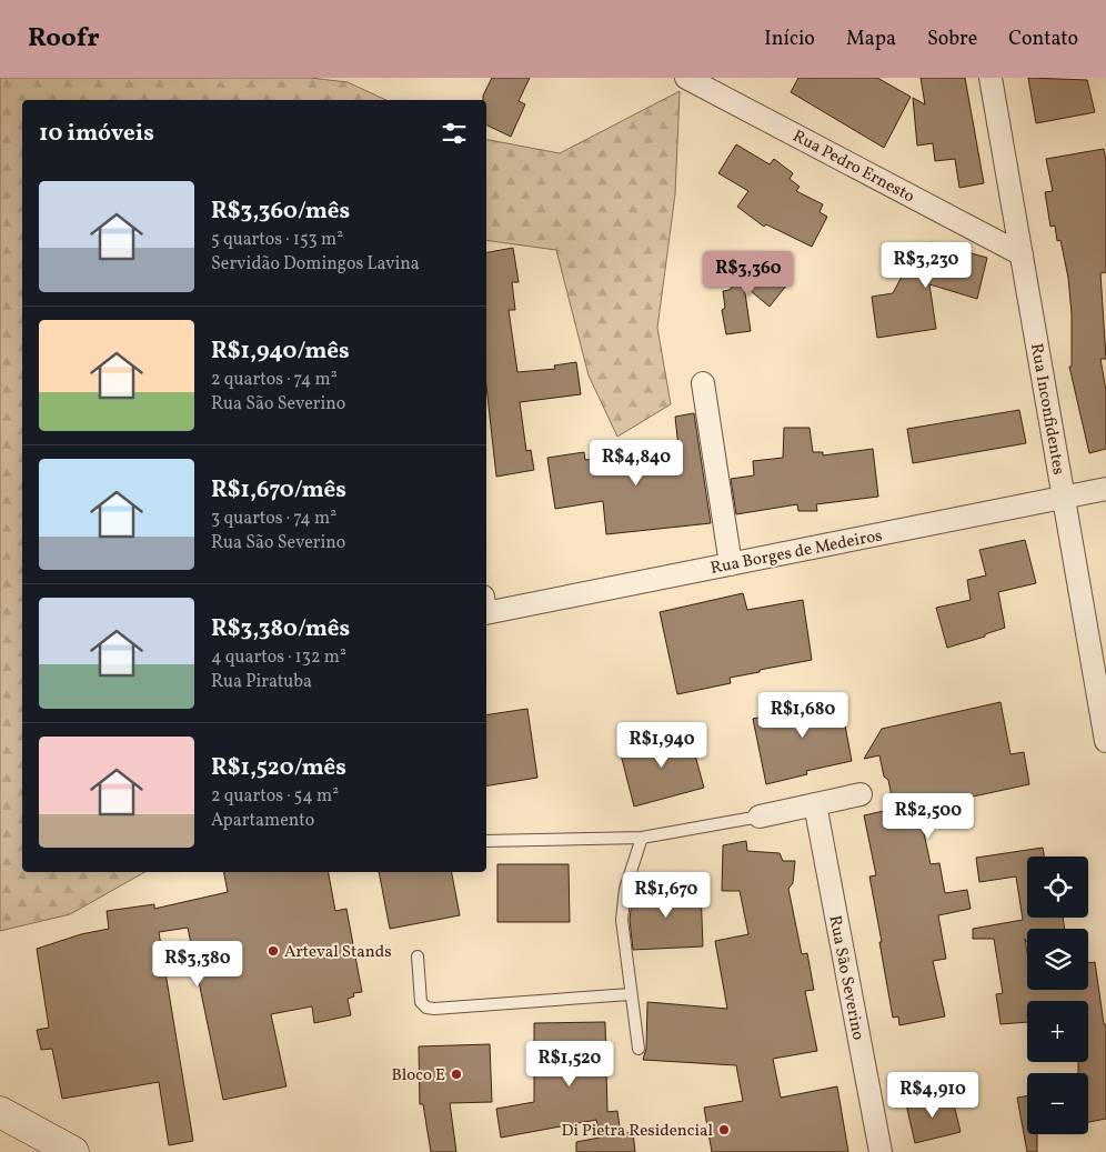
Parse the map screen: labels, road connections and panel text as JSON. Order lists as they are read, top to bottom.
{
  "streets": {
    "street": [
      "Rua Pedro Ernesto",
      "Rua Inconfidentes",
      "Rua Borges de Medeiros",
      "Rua São Severino"
    ]
  },
  "crossings": [
    ["Rua Pedro Ernesto", "Rua Inconfidentes"],
    ["Rua Inconfidentes", "Rua Borges de Medeiros"]
  ],
  "places": ["Arteval Stands", "Bloco E", "Di Pietra Residencial"],
  "page": {
    "header": "Roofr",
    "nav": [
      "Início",
      "Mapa",
      "Sobre",
      "Contato"
    ],
    "heading": "10 imóveis",
    "list": [
      {
        "name": "R$3,360/mês",
        "note": "5 quartos · 153 m² · Servidão Domingos Lavina"
      },
      {
        "name": "R$1,940/mês",
        "note": "2 quartos · 74 m² · Rua São Severino"
      },
      {
        "name": "R$1,670/mês",
        "note": "3 quartos · 74 m² · Rua São Severino"
      },
      {
        "name": "R$3,380/mês",
        "note": "4 quartos · 132 m² · Rua Piratuba"
      },
      {
        "name": "R$1,520/mês",
        "note": "2 quartos · 54 m² · Apartamento"
      }
    ],
    "price": [
      "R$3,230",
      "R$3,360",
      "R$4,840",
      "R$1,680",
      "R$1,940",
      "R$2,500",
      "R$1,670",
      "R$3,380",
      "R$1,520",
      "R$4,910"
    ],
    "map_buttons": ["+", "−"]
  }
}
